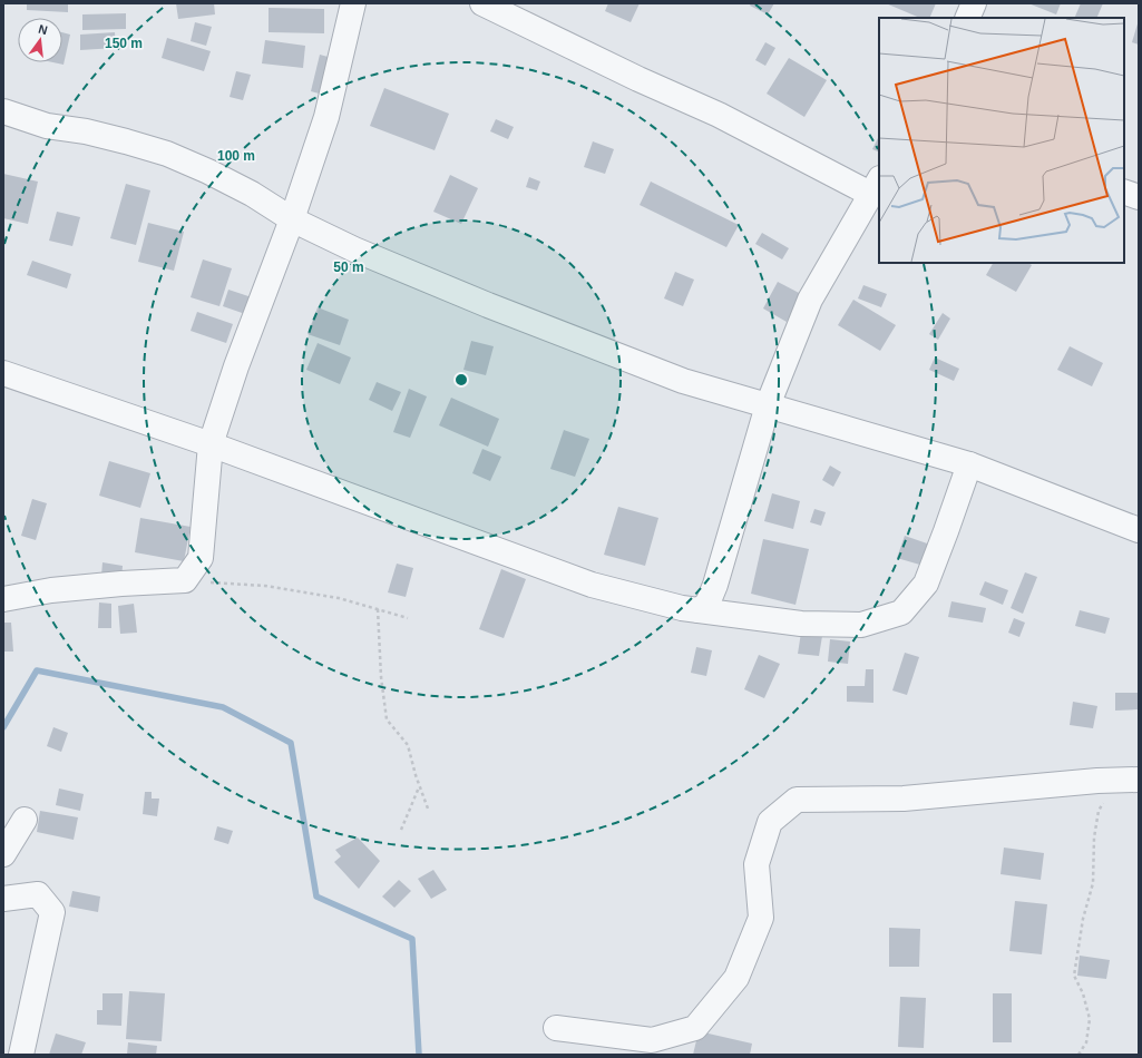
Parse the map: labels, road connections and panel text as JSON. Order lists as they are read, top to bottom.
{
  "north": "top",
  "rings": ["150 m", "100 m", "50 m"]
}
